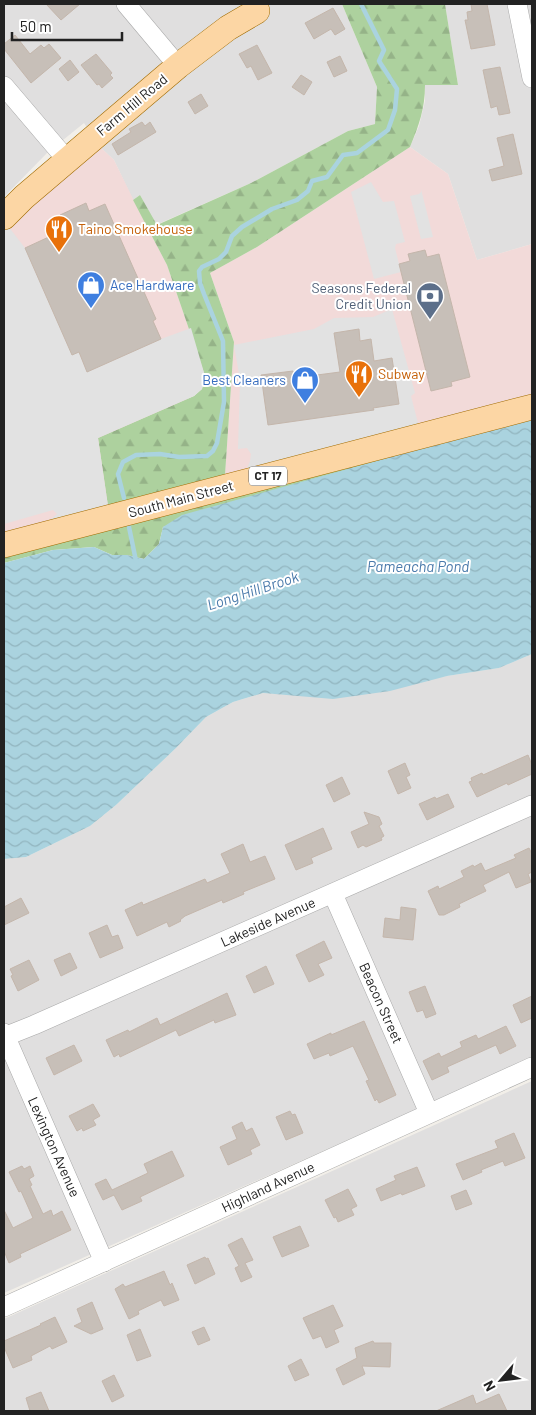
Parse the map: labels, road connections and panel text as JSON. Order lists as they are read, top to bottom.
{
  "streets": {
    "main road": ["Farm Hill Road", "CT 17", "South Main Street"],
    "street": [
      "Lakeside Avenue",
      "Beacon Street",
      "Lexington Avenue",
      "Highland Avenue"
    ]
  },
  "crossings": [
    ["Lakeside Avenue", "Beacon Street"],
    ["Lakeside Avenue", "Lexington Avenue"],
    ["Beacon Street", "Highland Avenue"],
    ["Lexington Avenue", "Highland Avenue"]
  ],
  "water": ["Pameacha Pond", "Long Hill Brook"],
  "places": {
    "restaurant": ["Taino Smokehouse", "Subway"],
    "shop": ["Ace Hardware", "Best Cleaners"],
    "bank": ["Seasons Federal Credit Union"]
  },
  "scale_bar": "50 m",
  "north": "bottom left"
}
